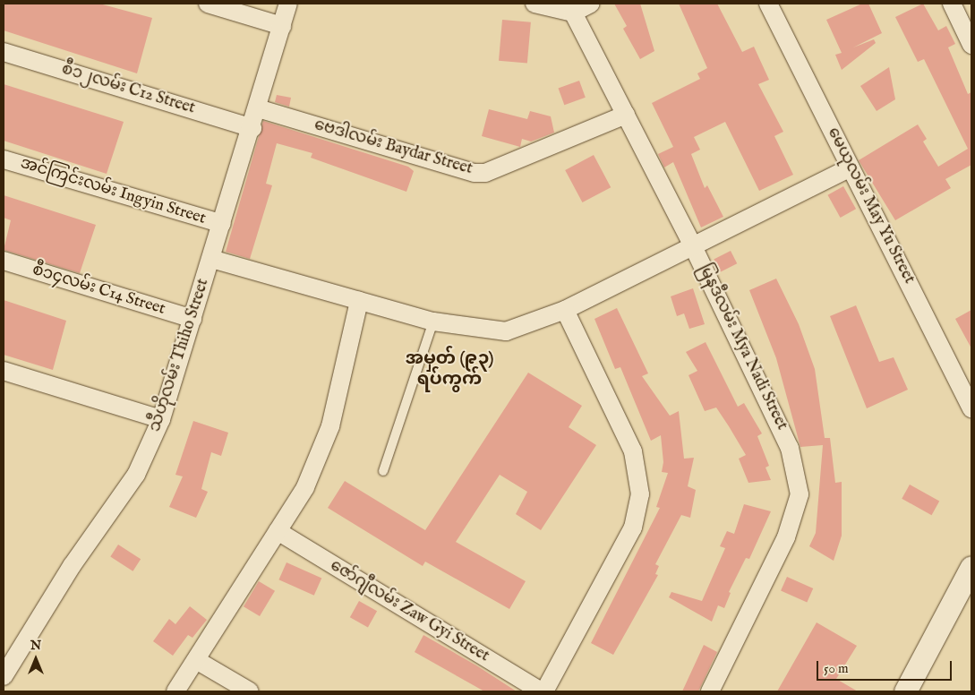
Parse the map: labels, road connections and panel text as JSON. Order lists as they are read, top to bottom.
{
  "streets": {
    "street": [
      "စီ၁၂လမ်း C12 Street",
      "ဗေဒါလမ်း Baydar Street",
      "အင်ကြင်းလမ်း Ingyin Street",
      "မေယုလမ်း May Yu Street",
      "စီ၁၄လမ်း C14 Street",
      "မြနဒီလမ်း Mya Nadi Street",
      "သီဟိုလမ်း Thiho Street",
      "ဇော်ဂျီလမ်း Zaw Gyi Street"
    ]
  },
  "crossings": [
    ["စီ၁၂လမ်း C12 Street", "သီဟိုလမ်း Thiho Street"],
    ["ဗေဒါလမ်း Baydar Street", "မြနဒီလမ်း Mya Nadi Street"],
    ["ဗေဒါလမ်း Baydar Street", "သီဟိုလမ်း Thiho Street"],
    ["အင်ကြင်းလမ်း Ingyin Street", "သီဟိုလမ်း Thiho Street"],
    ["စီ၁၄လမ်း C14 Street", "သီဟိုလမ်း Thiho Street"]
  ],
  "districts": ["အမှတ် (၉၃) ရပ်ကွက်"],
  "scale_bar": "50 m",
  "north": "top"
}
